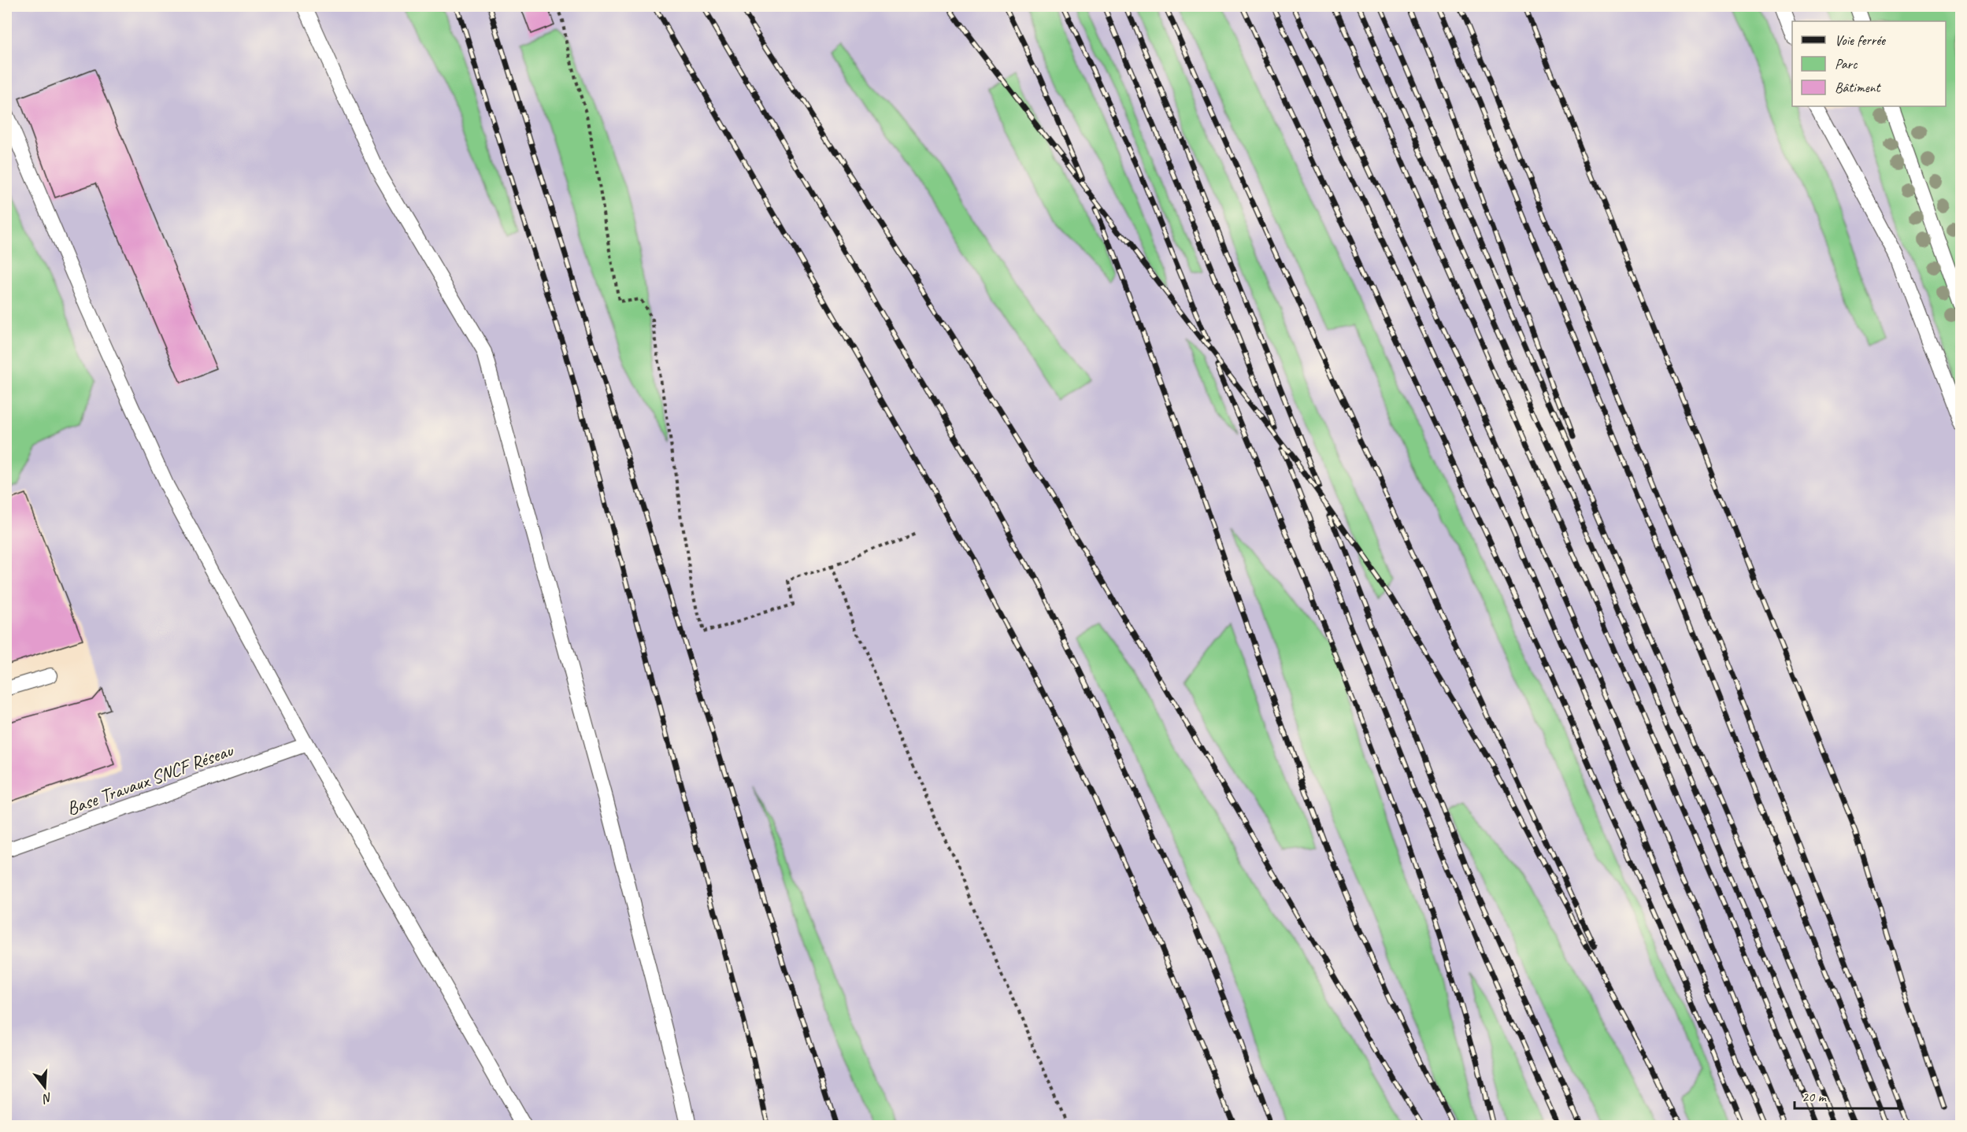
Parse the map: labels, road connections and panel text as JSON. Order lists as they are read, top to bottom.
{
  "streets": {
    "lane": ["Base Travaux SNCF Réseau"]
  },
  "legend": ["Voie ferrée", "Parc", "Bâtiment"],
  "scale_bar": "20 m",
  "north": "bottom"
}
